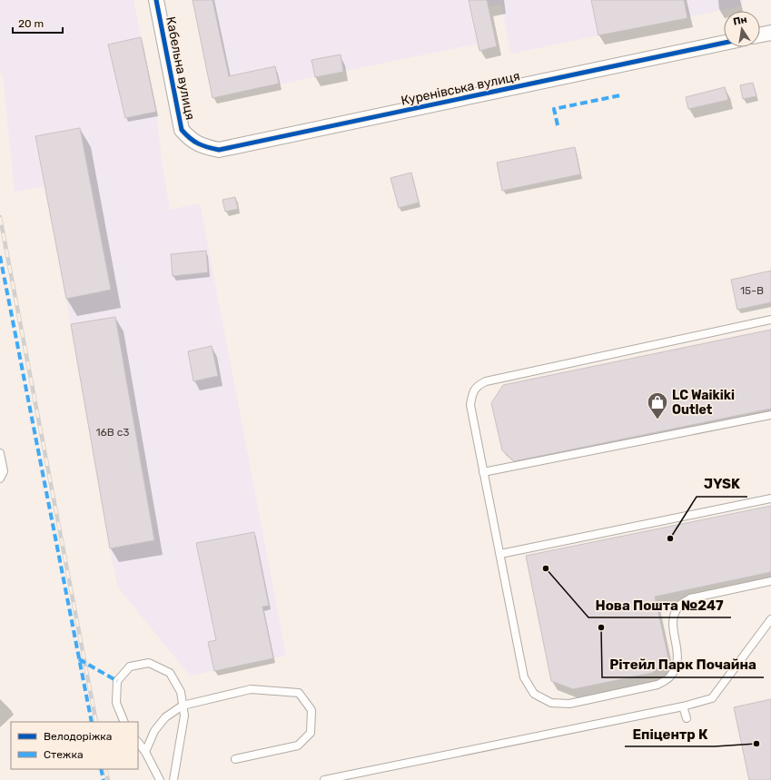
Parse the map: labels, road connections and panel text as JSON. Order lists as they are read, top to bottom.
{
  "streets": {
    "street": ["Кабельна вулиця", "Куренівська вулиця"]
  },
  "crossings": [
    ["Кабельна вулиця", "Куренівська вулиця"]
  ],
  "places": {
    "shop": ["LC Waikiki Outlet"],
    "other": [
      "JYSK",
      "Нова Пошта №247",
      "Рітейл Парк Почайна",
      "Епіцентр К"
    ]
  },
  "house_numbers": ["15-В", "16В c3"],
  "legend": ["Велодоріжка", "Стежка"],
  "scale_bar": "20 m",
  "north": "top"
}
